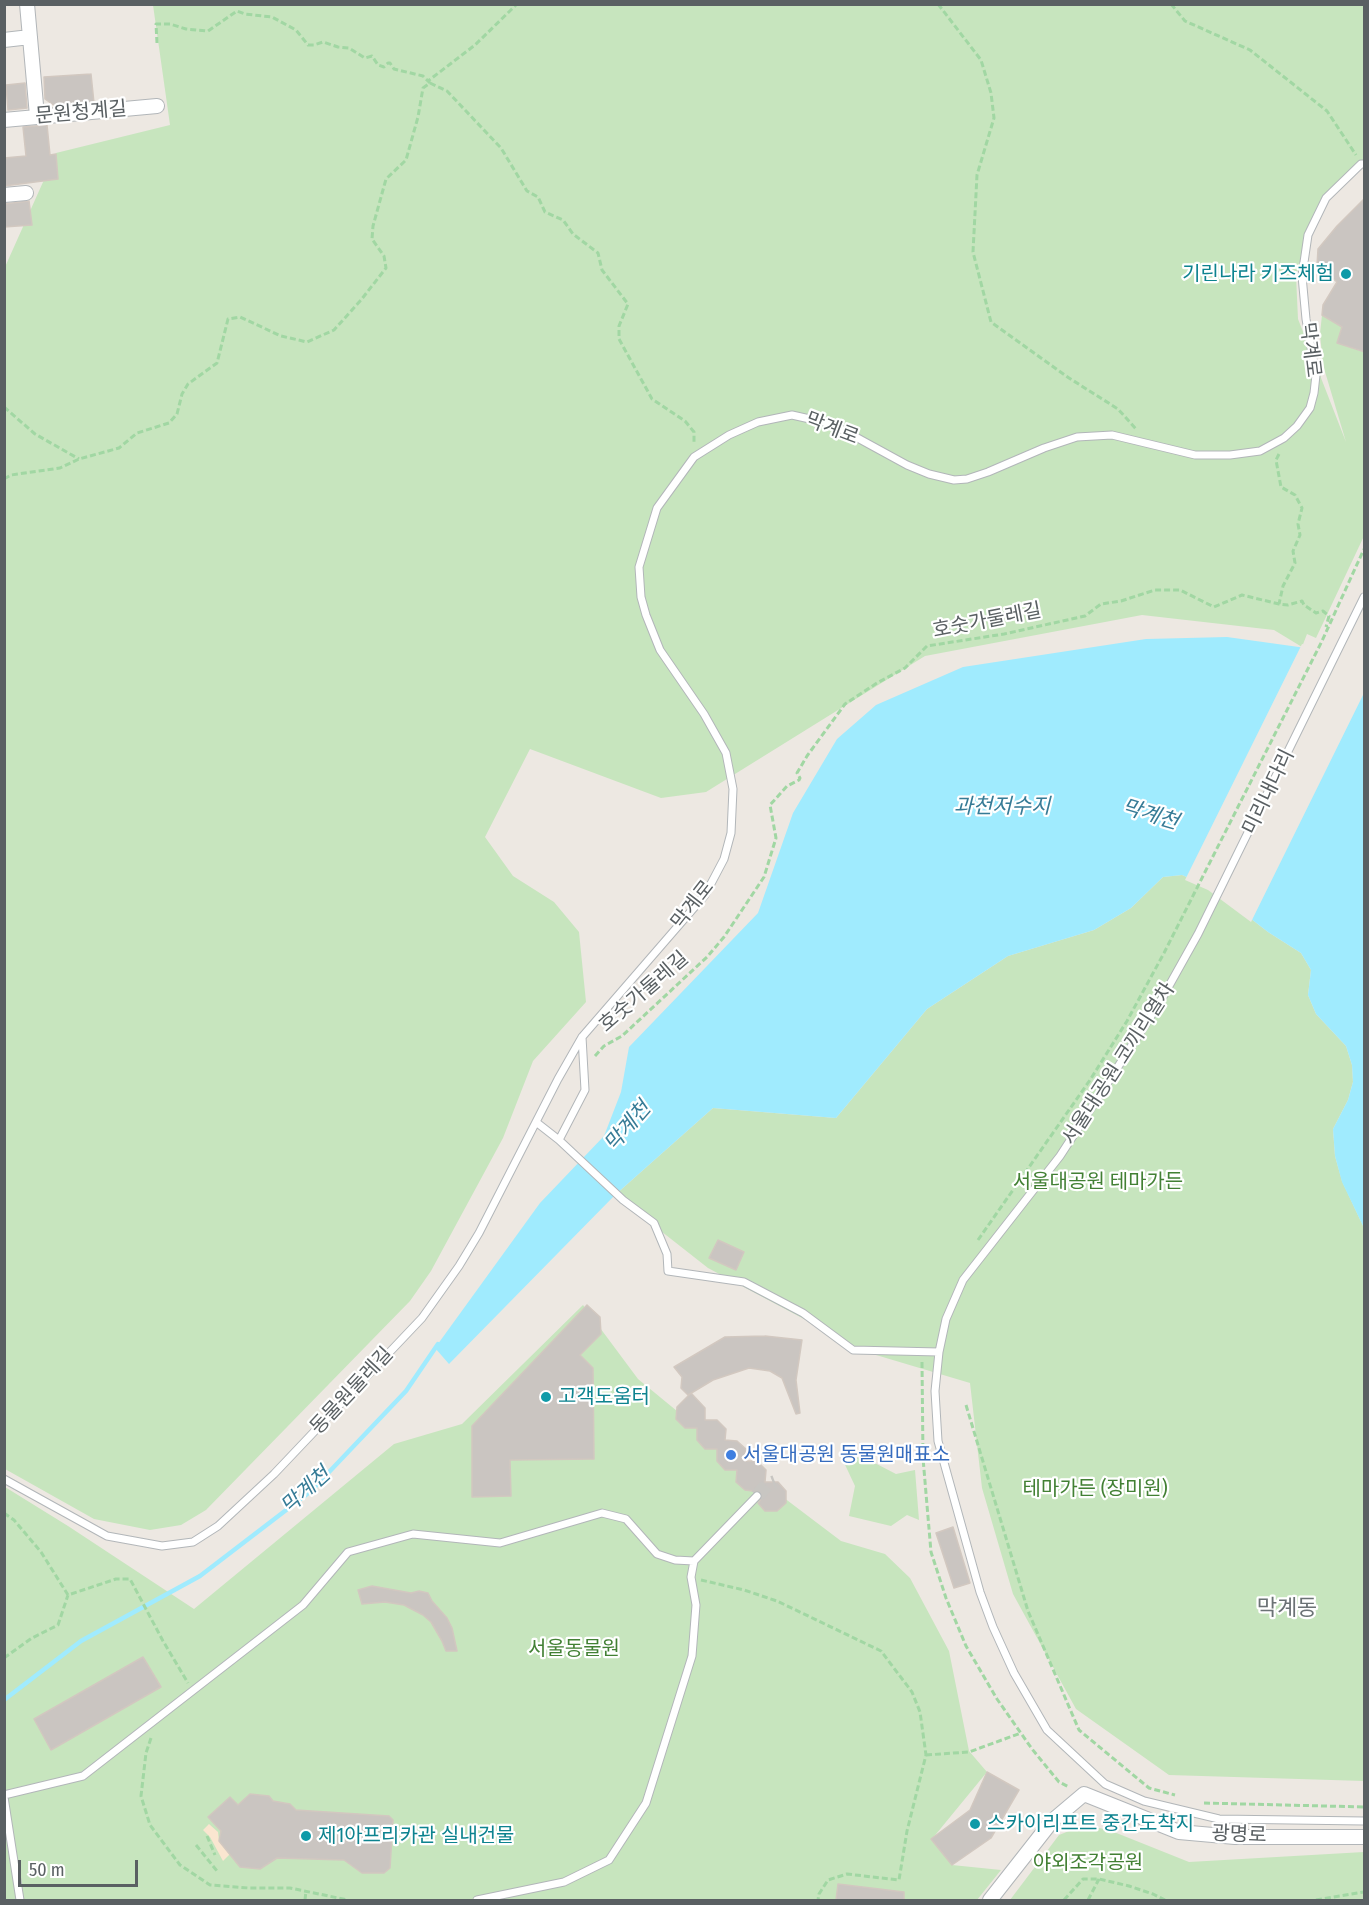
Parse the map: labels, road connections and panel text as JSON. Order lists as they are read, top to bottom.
{
  "streets": {
    "street": ["문원청계길", "광명로"],
    "lane": [
      "막계로",
      "미리내다리",
      "서울대공원 코끼리열차",
      "동물원둘레길"
    ],
    "path": ["호숫가둘레길"]
  },
  "crossings": [
    ["막계로", "동물원둘레길"],
    ["호숫가둘레길", "미리내다리"],
    ["미리내다리", "서울대공원 코끼리열차"]
  ],
  "districts": ["막계동"],
  "water": ["과천저수지", "막계천"],
  "parks": [
    "서울대공원 테마가든",
    "테마가든 (장미원)",
    "서울동물원",
    "야외조각공원"
  ],
  "places": [
    "기린나라 키즈체험",
    "고객도움터",
    "서울대공원 동물원매표소",
    "스카이리프트 중간도착지",
    "제1아프리카관 실내건물"
  ],
  "scale_bar": "50 m"
}
